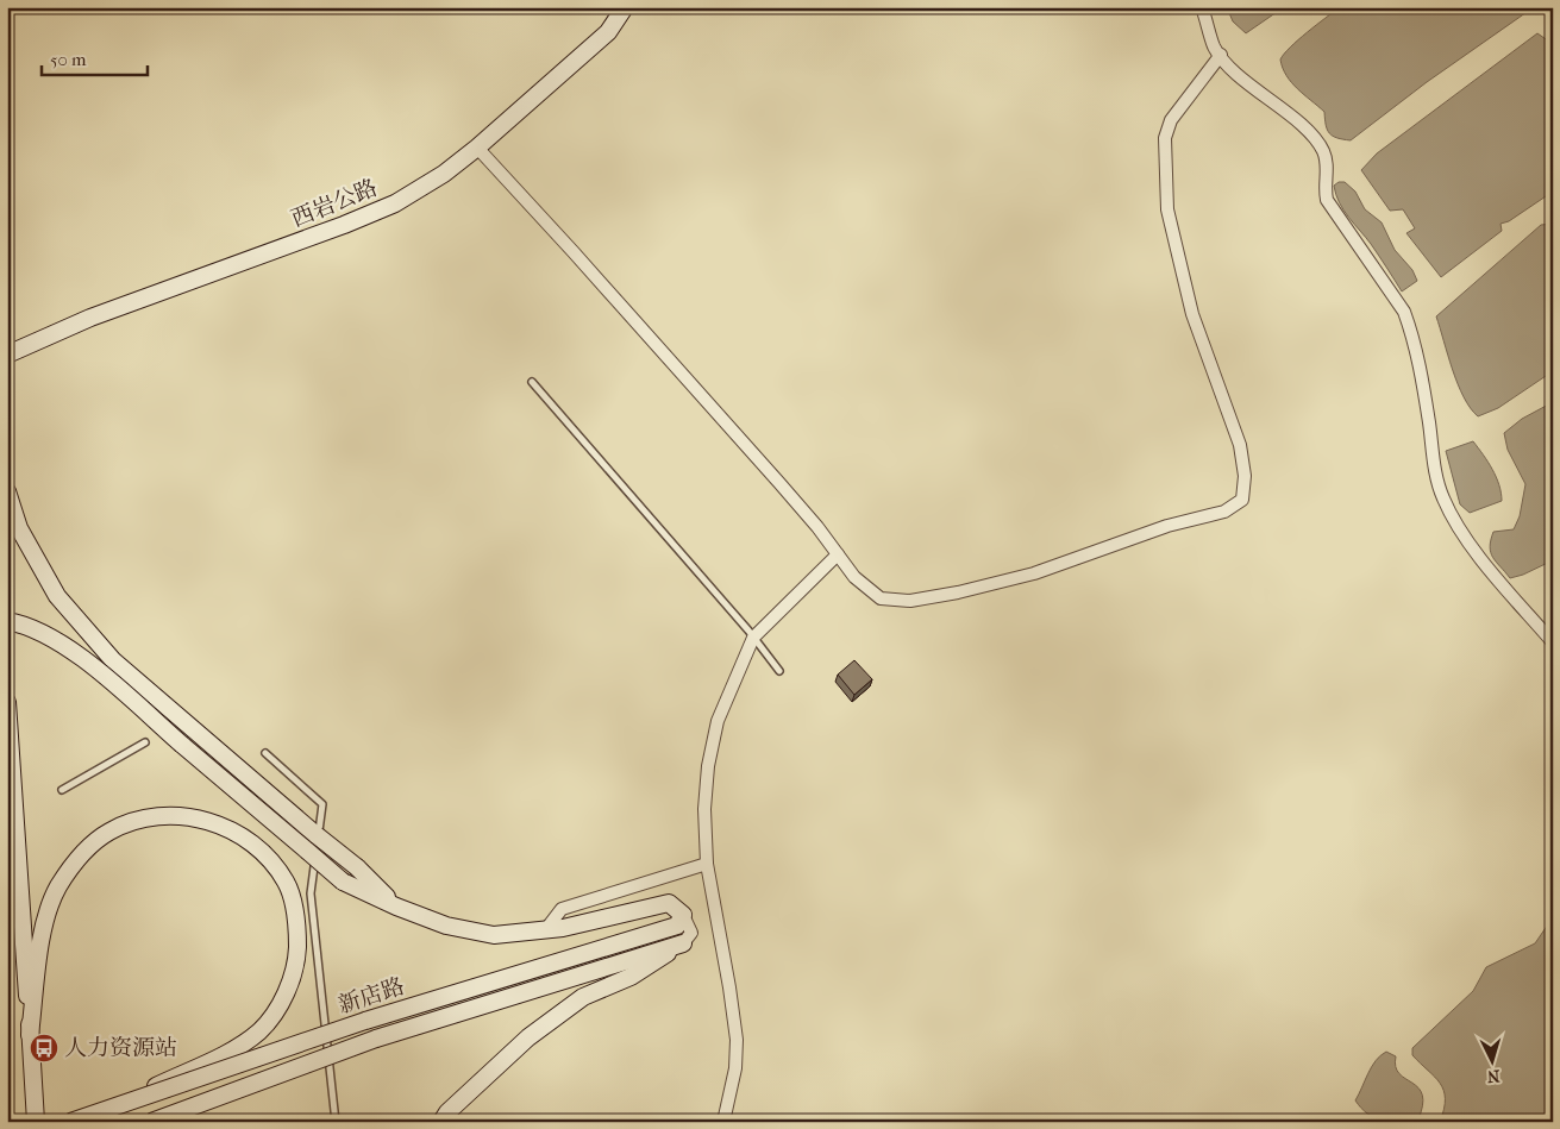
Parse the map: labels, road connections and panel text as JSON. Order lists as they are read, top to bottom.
{
  "streets": {
    "main road": ["西岩公路", "新店路"]
  },
  "places": {
    "bus stop": ["人力资源站"]
  },
  "scale_bar": "50 m",
  "north": "bottom"
}
